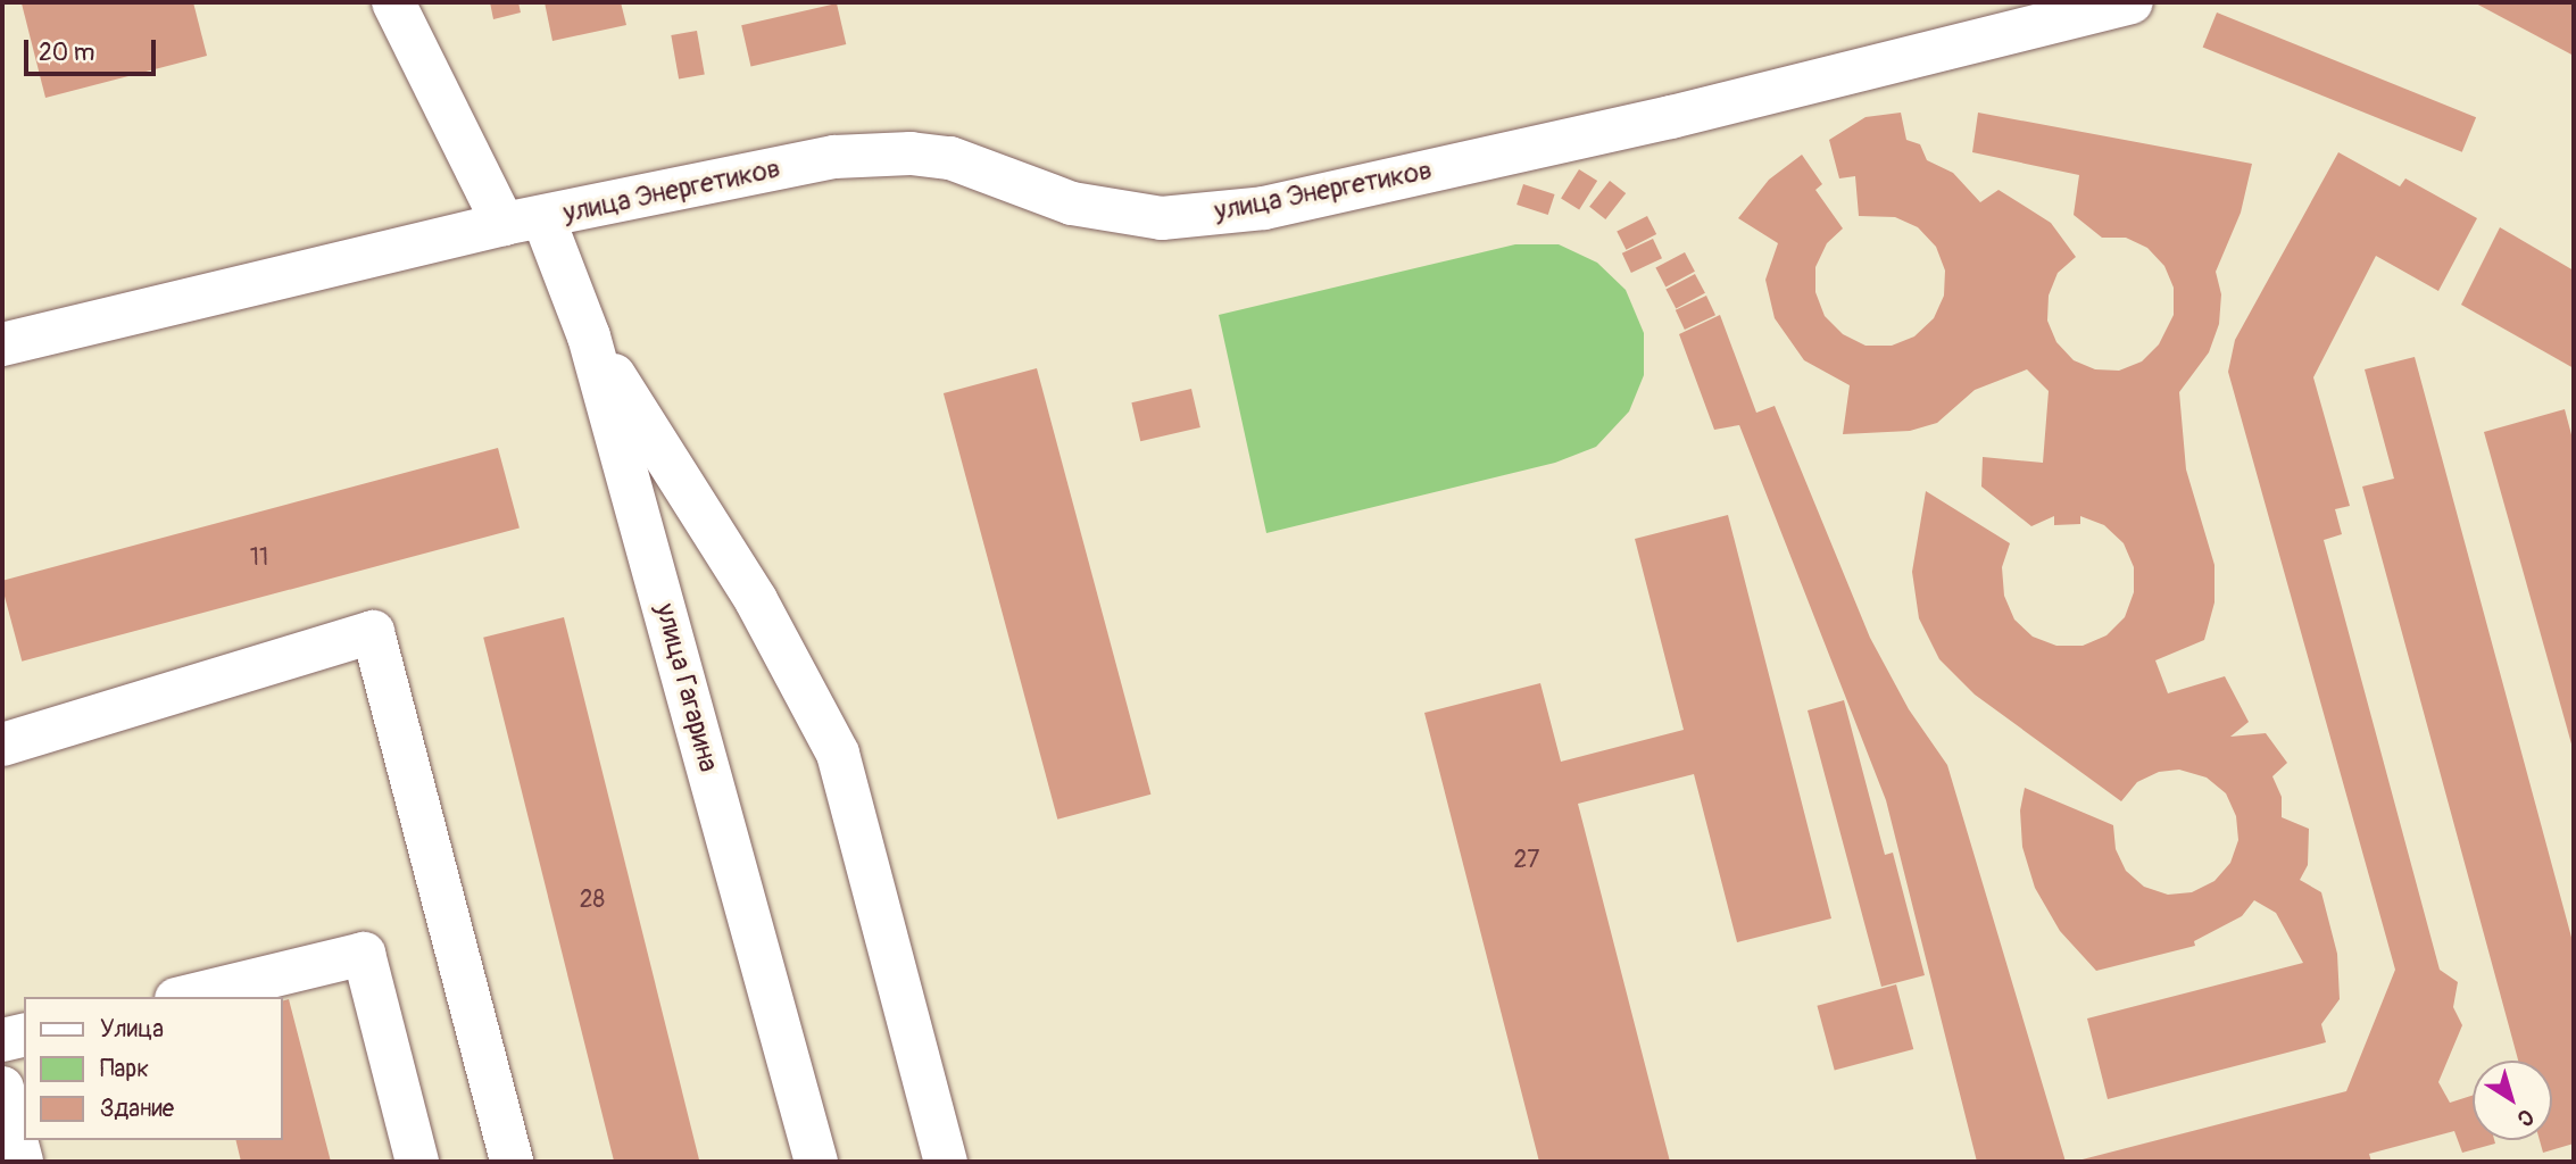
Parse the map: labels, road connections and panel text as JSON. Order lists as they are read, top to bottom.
{
  "streets": {
    "street": ["улица Энергетиков", "улица Гагарина"]
  },
  "crossings": [
    ["улица Энергетиков", "улица Гагарина"]
  ],
  "house_numbers": ["11", "27", "28"],
  "legend": ["Улица", "Парк", "Здание"],
  "scale_bar": "20 m",
  "north": "bottom right"
}
